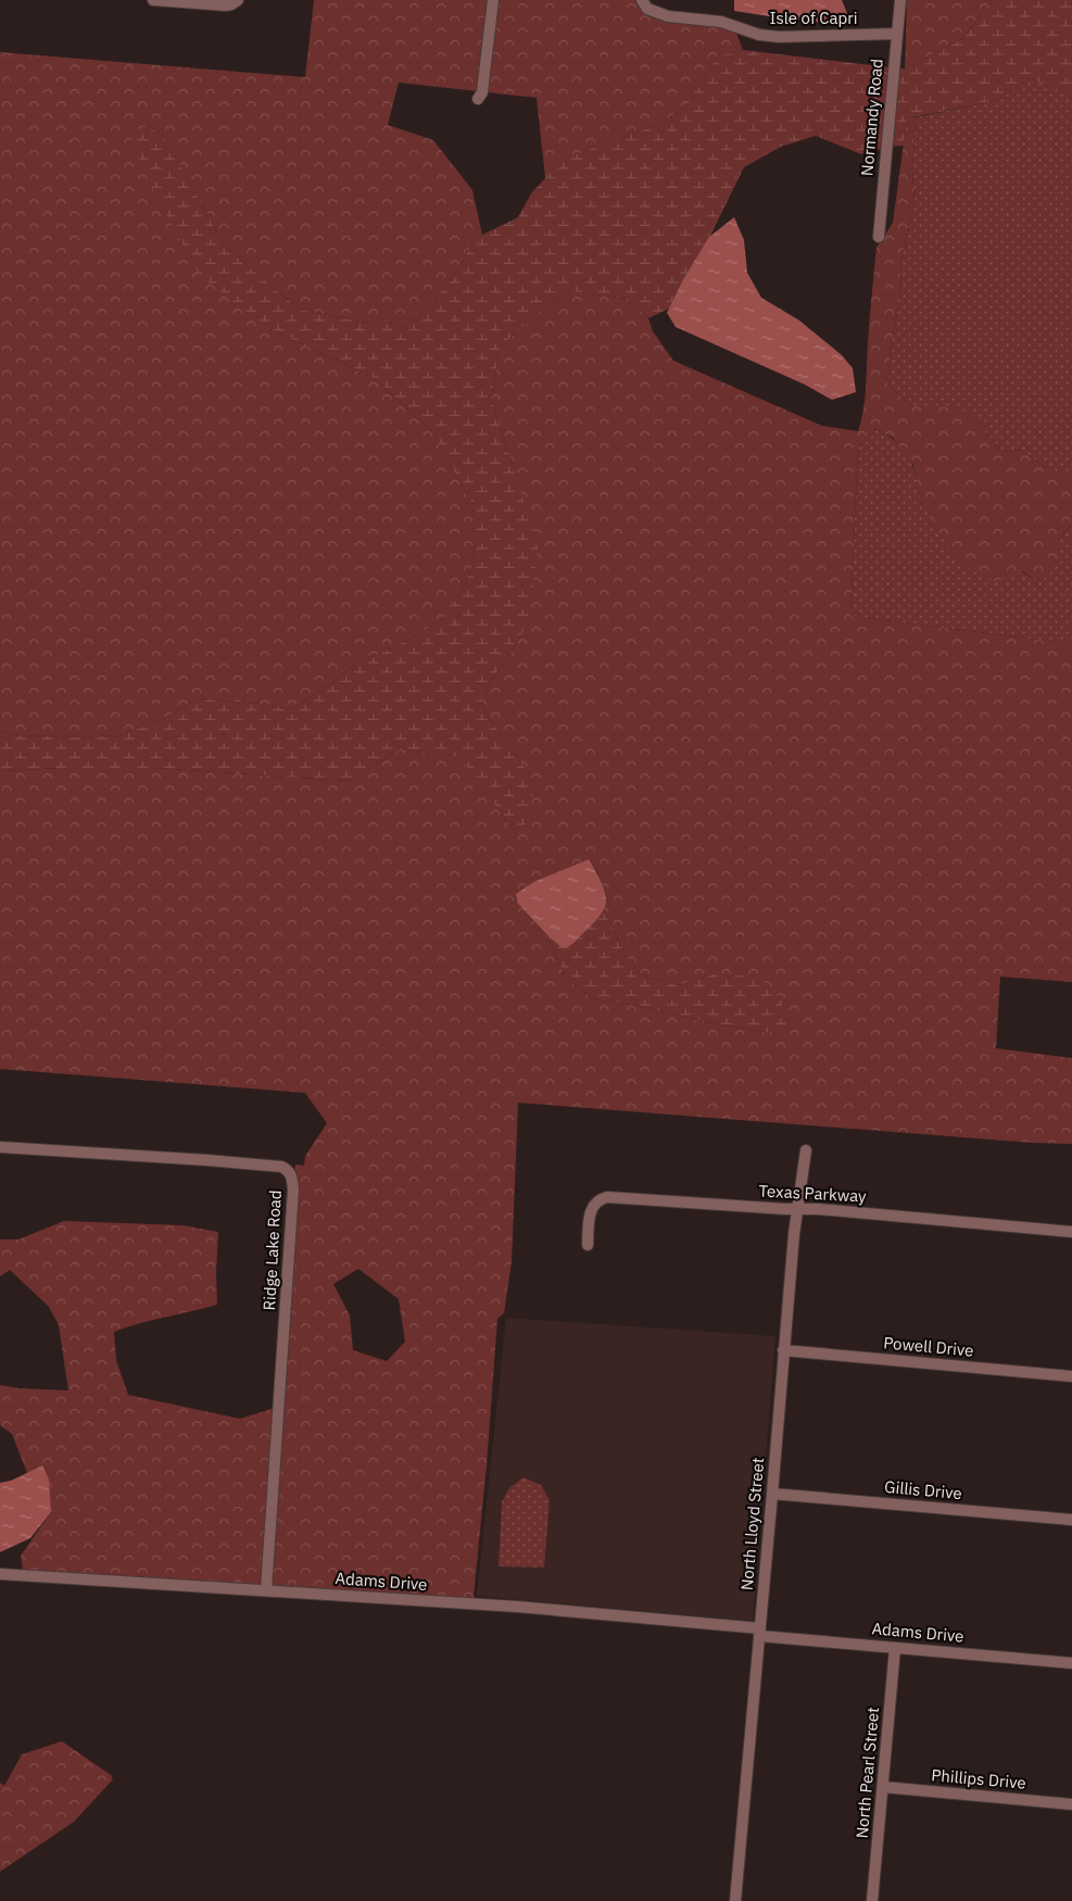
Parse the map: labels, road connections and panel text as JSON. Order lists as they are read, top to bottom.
{
  "streets": {
    "street": [
      "Isle of Capri",
      "Normandy Road",
      "Texas Parkway",
      "Ridge Lake Road",
      "Powell Drive",
      "Gillis Drive",
      "North Lloyd Street",
      "Adams Drive",
      "North Pearl Street",
      "Phillips Drive"
    ]
  },
  "crossings": [
    ["Isle of Capri", "Normandy Road"],
    ["Texas Parkway", "North Lloyd Street"],
    ["Ridge Lake Road", "Adams Drive"],
    ["Powell Drive", "North Lloyd Street"],
    ["Gillis Drive", "North Lloyd Street"],
    ["North Lloyd Street", "Adams Drive"],
    ["Adams Drive", "North Pearl Street"],
    ["North Pearl Street", "Phillips Drive"]
  ]
}
